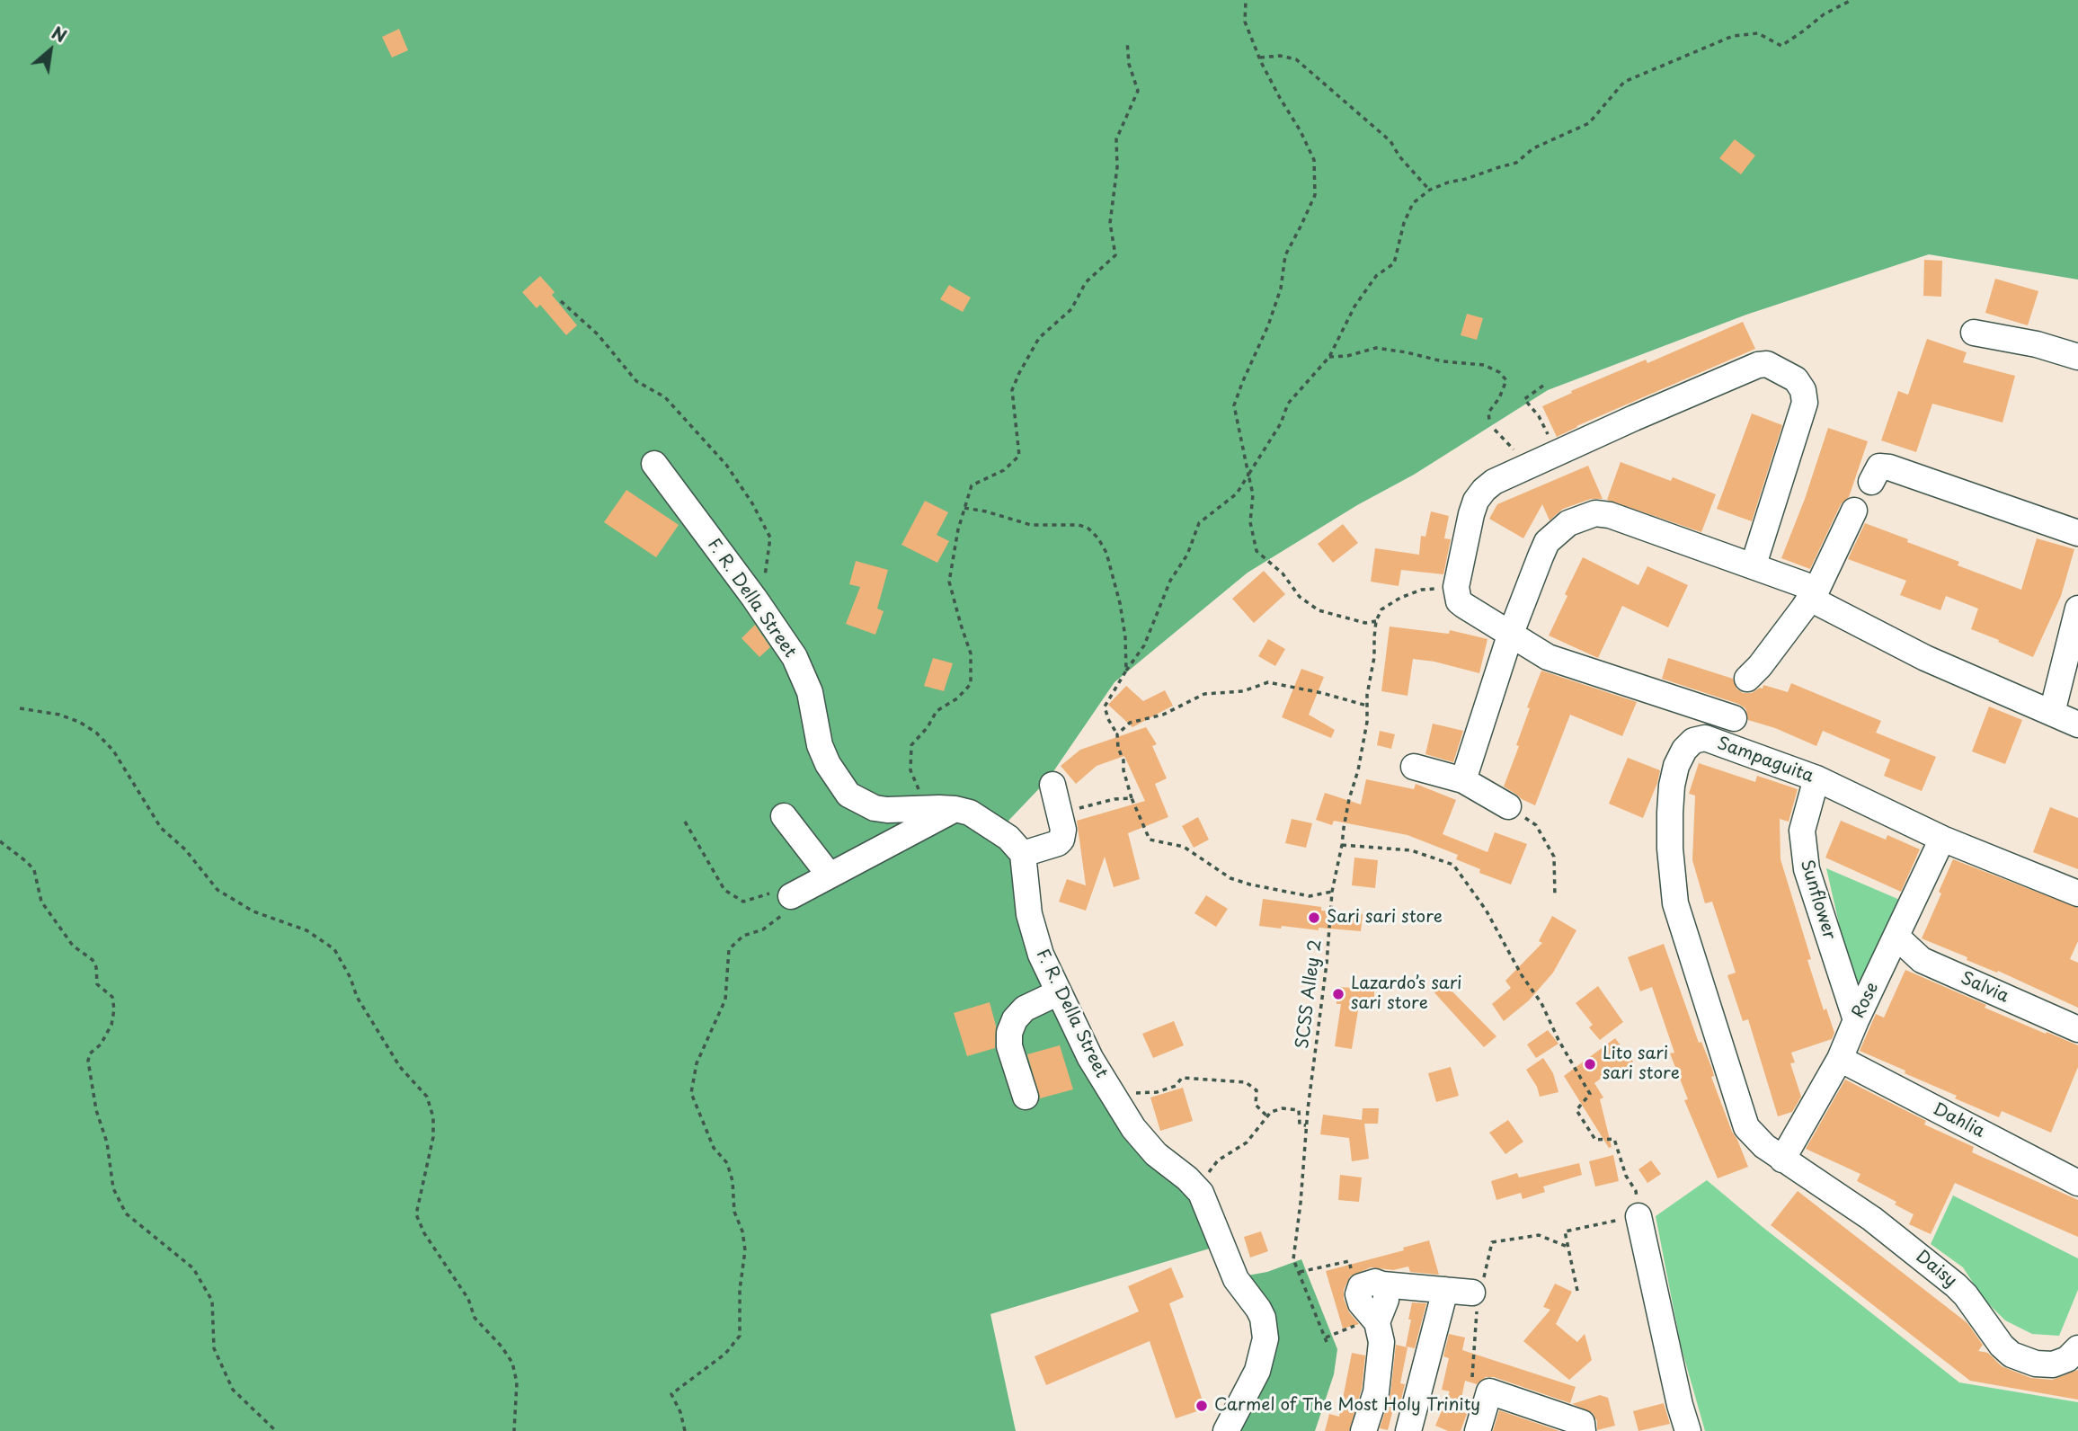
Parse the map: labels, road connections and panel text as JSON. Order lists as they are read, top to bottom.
{
  "streets": {
    "street": [
      "F. R. Della Street",
      "Sampaguita",
      "Sunflower",
      "Salvia",
      "Rose",
      "Dahlia",
      "Daisy"
    ],
    "path": ["SCSS Alley 2"]
  },
  "crossings": [
    ["Sampaguita", "Sunflower"],
    ["Sampaguita", "Rose"],
    ["Sampaguita", "Daisy"],
    ["Sunflower", "Rose"],
    ["Salvia", "Rose"],
    ["Rose", "Dahlia"],
    ["Rose", "Daisy"]
  ],
  "places": [
    "Sari sari store",
    "Lazardo’s sari sari store",
    "Lito sari sari store",
    "Carmel of The Most Holy Trinity"
  ],
  "north": "top right"
}
